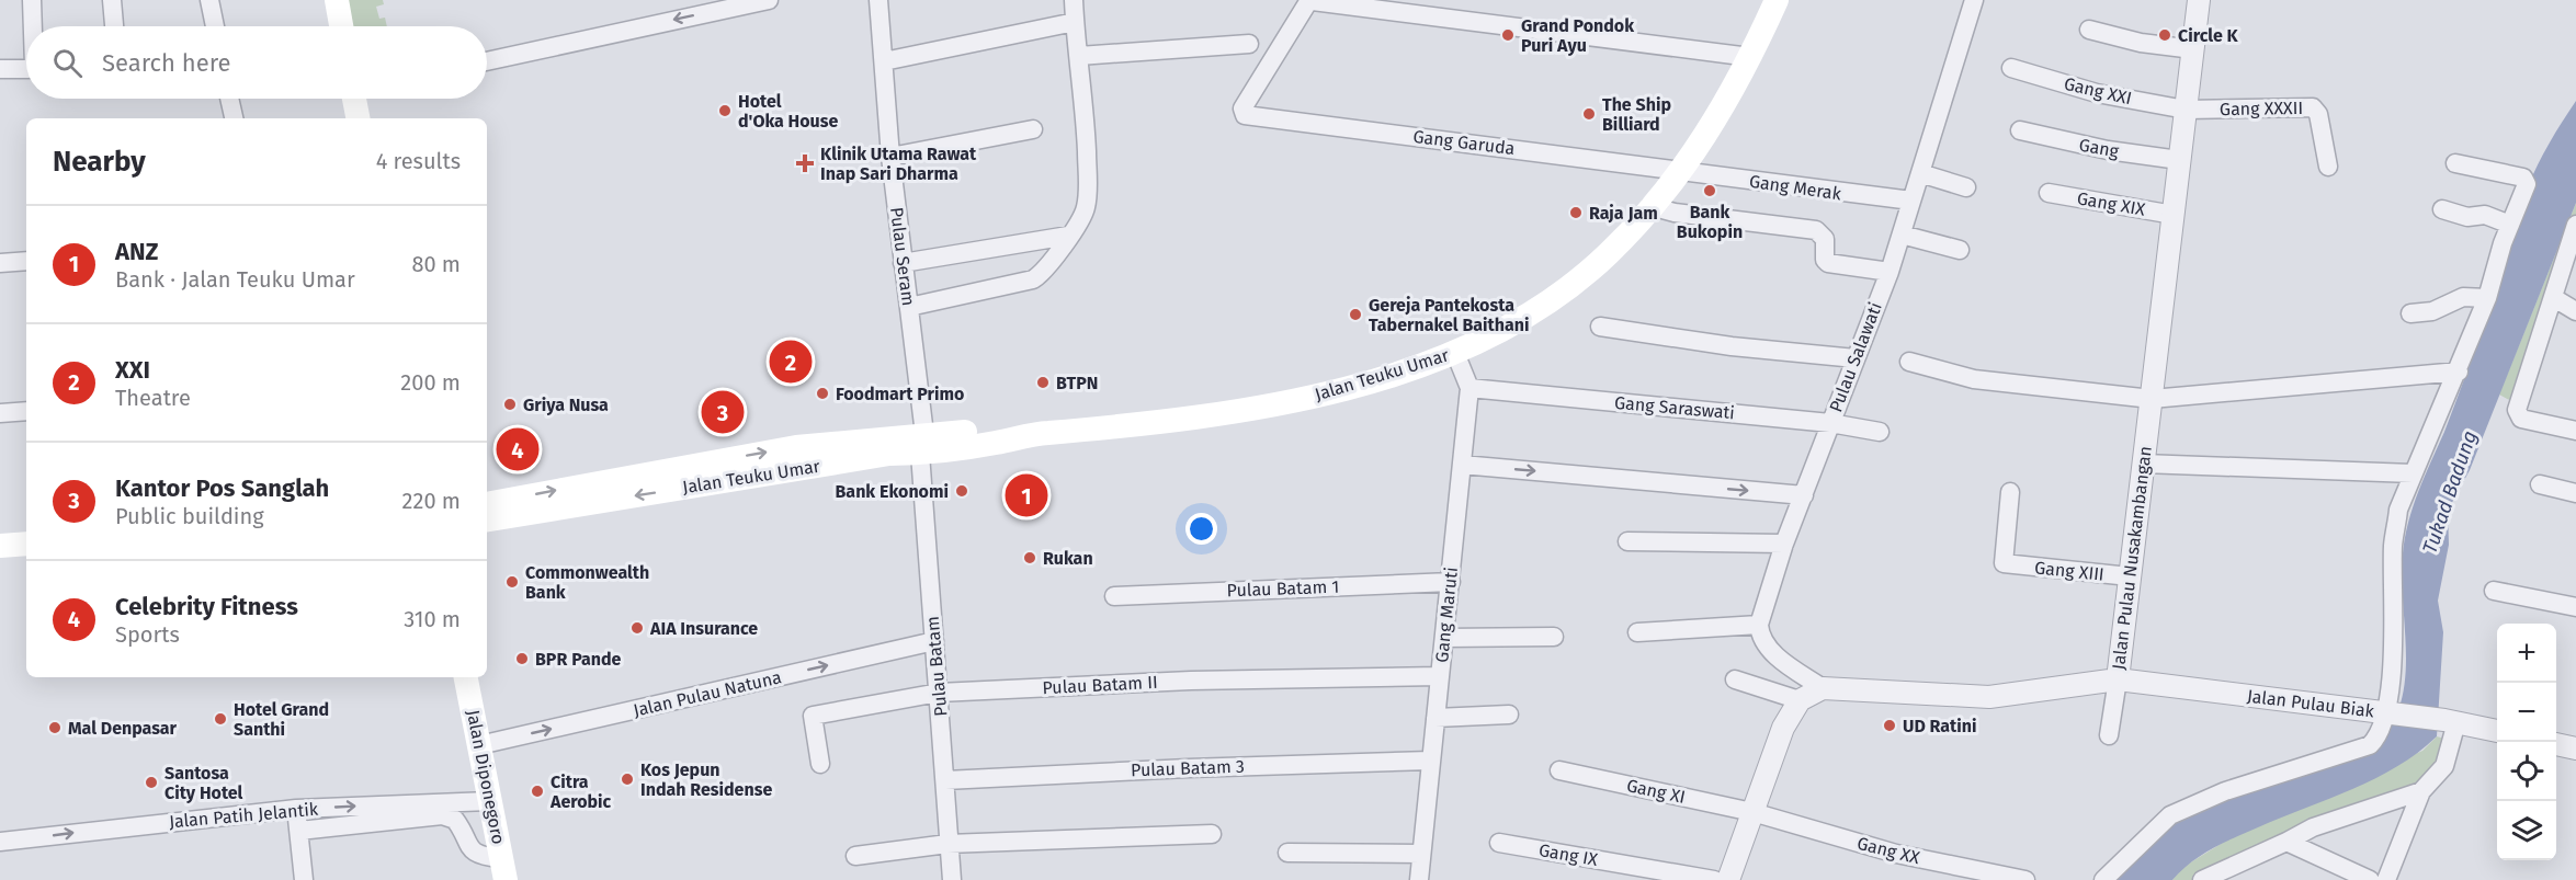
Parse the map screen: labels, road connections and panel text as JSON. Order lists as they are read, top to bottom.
{
  "streets": {
    "main road": ["Jalan Teuku Umar", "Jalan Diponegoro"],
    "street": [
      "Gang XXI",
      "Gang XXXII",
      "Gang Garuda",
      "Gang",
      "Gang Merak",
      "Gang XIX",
      "Pulau Seram",
      "Pulau Salawati",
      "Gang Saraswati",
      "Jalan Pulau Nusakambangan",
      "Gang XIII",
      "Pulau Batam 1",
      "Gang Maruti",
      "Pulau Batam",
      "Pulau Batam II",
      "Jalan Pulau Natuna",
      "Jalan Pulau Biak",
      "Pulau Batam 3",
      "Gang XI",
      "Jalan Patih Jelantik",
      "Gang XX",
      "Gang IX"
    ]
  },
  "crossings": [
    ["Gang XXI", "Gang XXXII"],
    ["Gang XXI", "Jalan Pulau Nusakambangan"],
    ["Gang XXXII", "Jalan Pulau Nusakambangan"],
    ["Gang Garuda", "Gang Merak"],
    ["Gang Garuda", "Jalan Teuku Umar"],
    ["Gang", "Jalan Pulau Nusakambangan"],
    ["Gang Merak", "Pulau Salawati"],
    ["Gang Merak", "Jalan Teuku Umar"],
    ["Gang XIX", "Jalan Pulau Nusakambangan"],
    ["Pulau Seram", "Jalan Teuku Umar"],
    ["Pulau Seram", "Pulau Batam"],
    ["Pulau Salawati", "Gang Saraswati"],
    ["Jalan Teuku Umar", "Gang Maruti"],
    ["Jalan Teuku Umar", "Pulau Batam"],
    ["Gang Saraswati", "Gang Maruti"],
    ["Jalan Pulau Nusakambangan", "Gang XIII"],
    ["Jalan Pulau Nusakambangan", "Jalan Pulau Biak"],
    ["Pulau Batam 1", "Gang Maruti"],
    ["Gang Maruti", "Pulau Batam II"],
    ["Gang Maruti", "Pulau Batam 3"],
    ["Pulau Batam", "Pulau Batam II"],
    ["Pulau Batam", "Jalan Pulau Natuna"],
    ["Pulau Batam", "Pulau Batam 3"],
    ["Jalan Pulau Natuna", "Jalan Diponegoro"],
    ["Jalan Diponegoro", "Jalan Patih Jelantik"],
    ["Gang XI", "Gang XX"]
  ],
  "one_way": ["Jalan Pulau Natuna", "Jalan Patih Jelantik"],
  "water": ["Tukad Badung"],
  "places": {
    "other": [
      "Grand Pondok Puri Ayu",
      "Circle K",
      "Hotel d'Oka House",
      "The Ship Billiard",
      "Bank Bukopin",
      "Raja Jam",
      "Gereja Pantekosta Tabernakel Baithani",
      "BTPN",
      "Foodmart Primo",
      "Griya Nusa",
      "Bank Ekonomi",
      "Rukan",
      "Commonwealth Bank",
      "AIA Insurance",
      "BPR Pande",
      "Hotel Grand Santhi",
      "UD Ratini",
      "Mal Denpasar",
      "Kos Jepun Indah Residense",
      "Santosa City Hotel",
      "Citra Aerobic"
    ],
    "health": ["Klinik Utama Rawat Inap Sari Dharma"]
  },
  "page": {
    "search": "Search here",
    "heading": ["Nearby", "4 results"],
    "list": [
      {
        "mark": "1",
        "name": "ANZ",
        "note": "Bank · Jalan Teuku Umar",
        "value": "80 m"
      },
      {
        "mark": "2",
        "name": "XXI",
        "note": "Theatre",
        "value": "200 m"
      },
      {
        "mark": "3",
        "name": "Kantor Pos Sanglah",
        "note": "Public building",
        "value": "220 m"
      },
      {
        "mark": "4",
        "name": "Celebrity Fitness",
        "note": "Sports",
        "value": "310 m"
      }
    ],
    "pins": [
      "2",
      "3",
      "4",
      "1"
    ],
    "map_buttons": ["+", "−"]
  }
}
